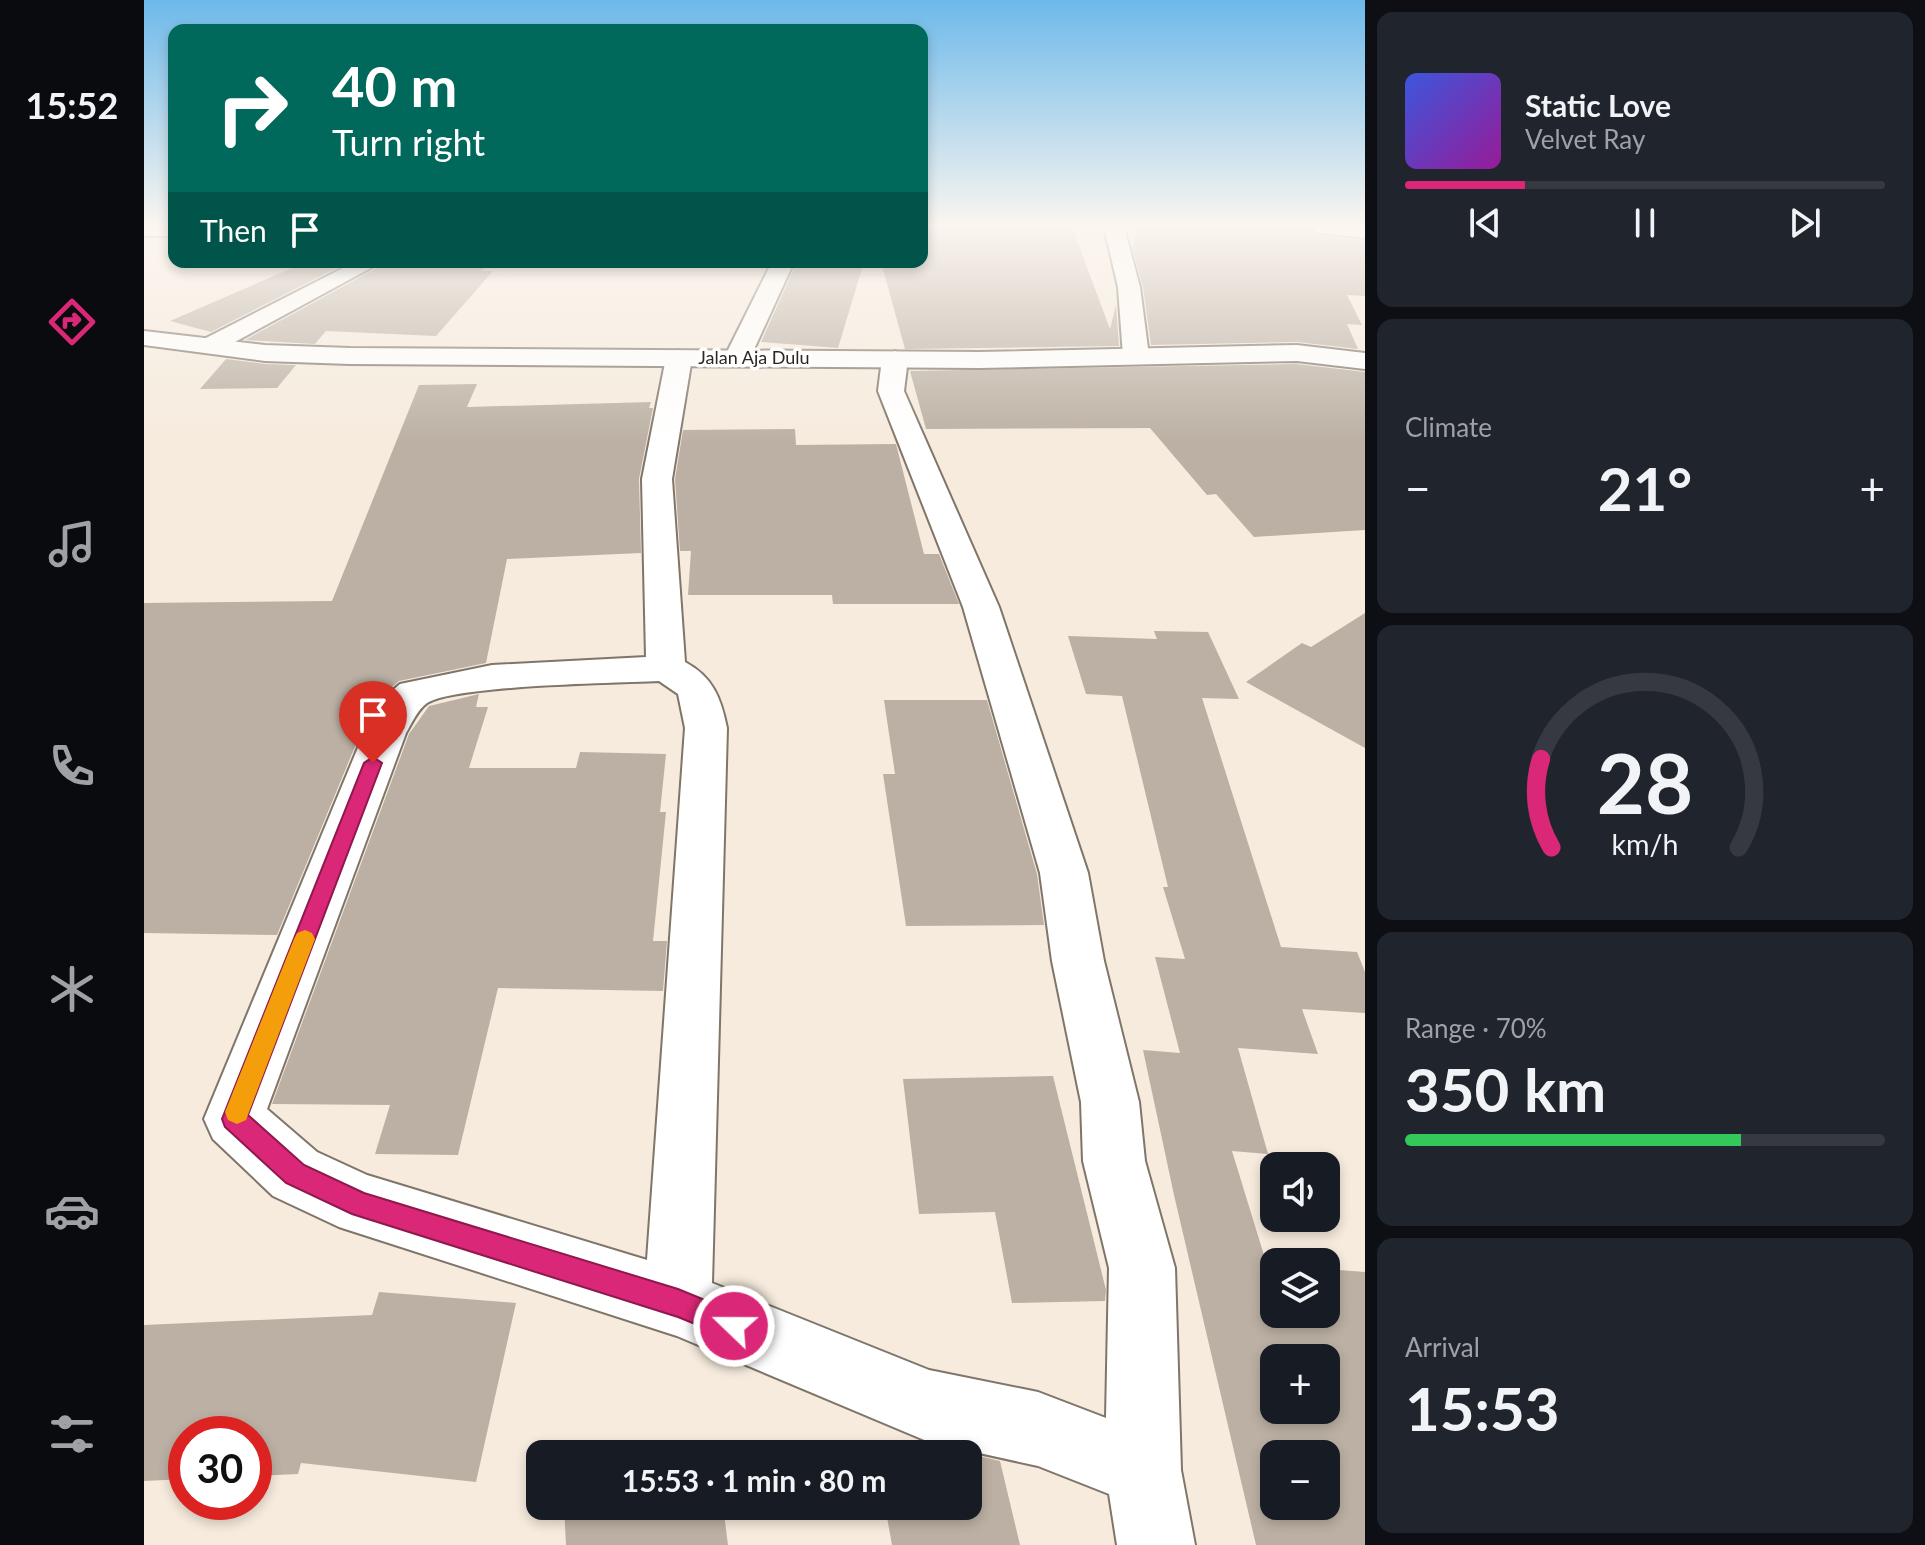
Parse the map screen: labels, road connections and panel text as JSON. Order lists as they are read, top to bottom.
{
  "streets": {
    "street": ["Jalan Aja Dulu"]
  },
  "page": {
    "tabs": "15:52",
    "turn": ["40 m", "Turn right"],
    "song": ["Static Love", "Velvet Ray"],
    "then": "Then",
    "tile": [
      "Climate",
      ["Range · 70%", "350 km"],
      ["Arrival", "15:53"]
    ],
    "heat": ["−", "21°", "+"],
    "map_buttons": ["+", "−"],
    "limit": "30",
    "trip": "15:53 · 1 min · 80 m",
    "gauge": ["28", "km/h"]
  }
}
